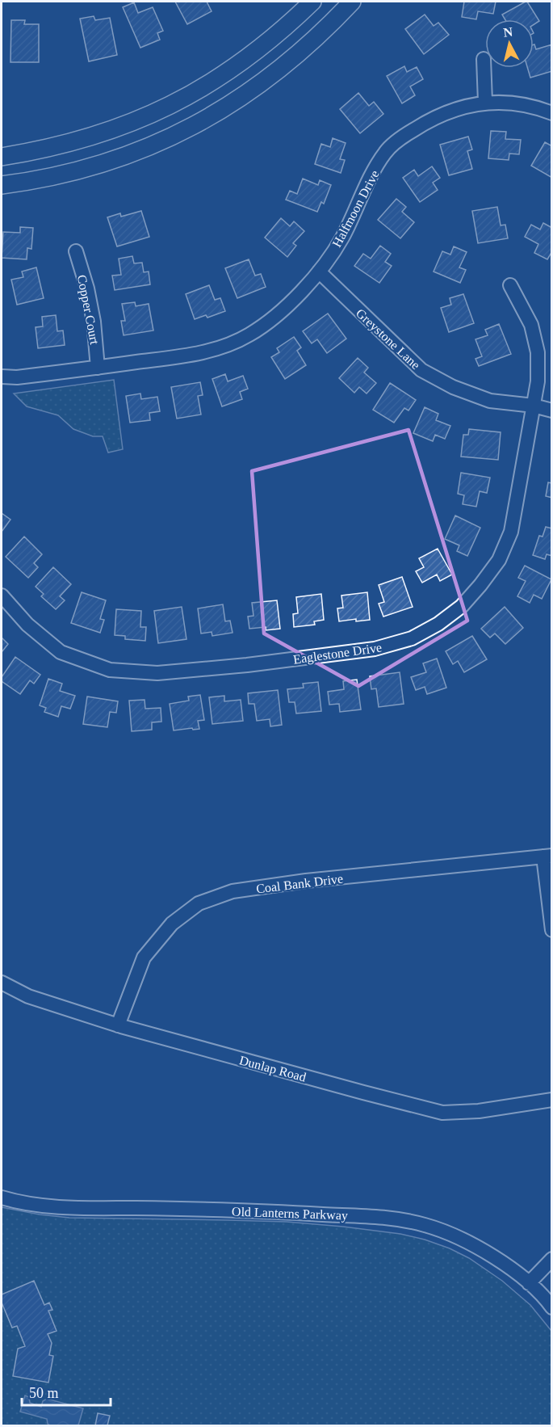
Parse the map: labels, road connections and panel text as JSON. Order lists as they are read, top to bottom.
{
  "streets": {
    "street": [
      "Halfmoon Drive",
      "Copper Court",
      "Greystone Lane",
      "Eaglestone Drive",
      "Coal Bank Drive",
      "Dunlap Road",
      "Old Lanterns Parkway"
    ]
  },
  "crossings": [
    ["Halfmoon Drive", "Copper Court"],
    ["Halfmoon Drive", "Greystone Lane"],
    ["Greystone Lane", "Eaglestone Drive"],
    ["Coal Bank Drive", "Dunlap Road"]
  ],
  "scale_bar": "50 m",
  "north": "top"
}
